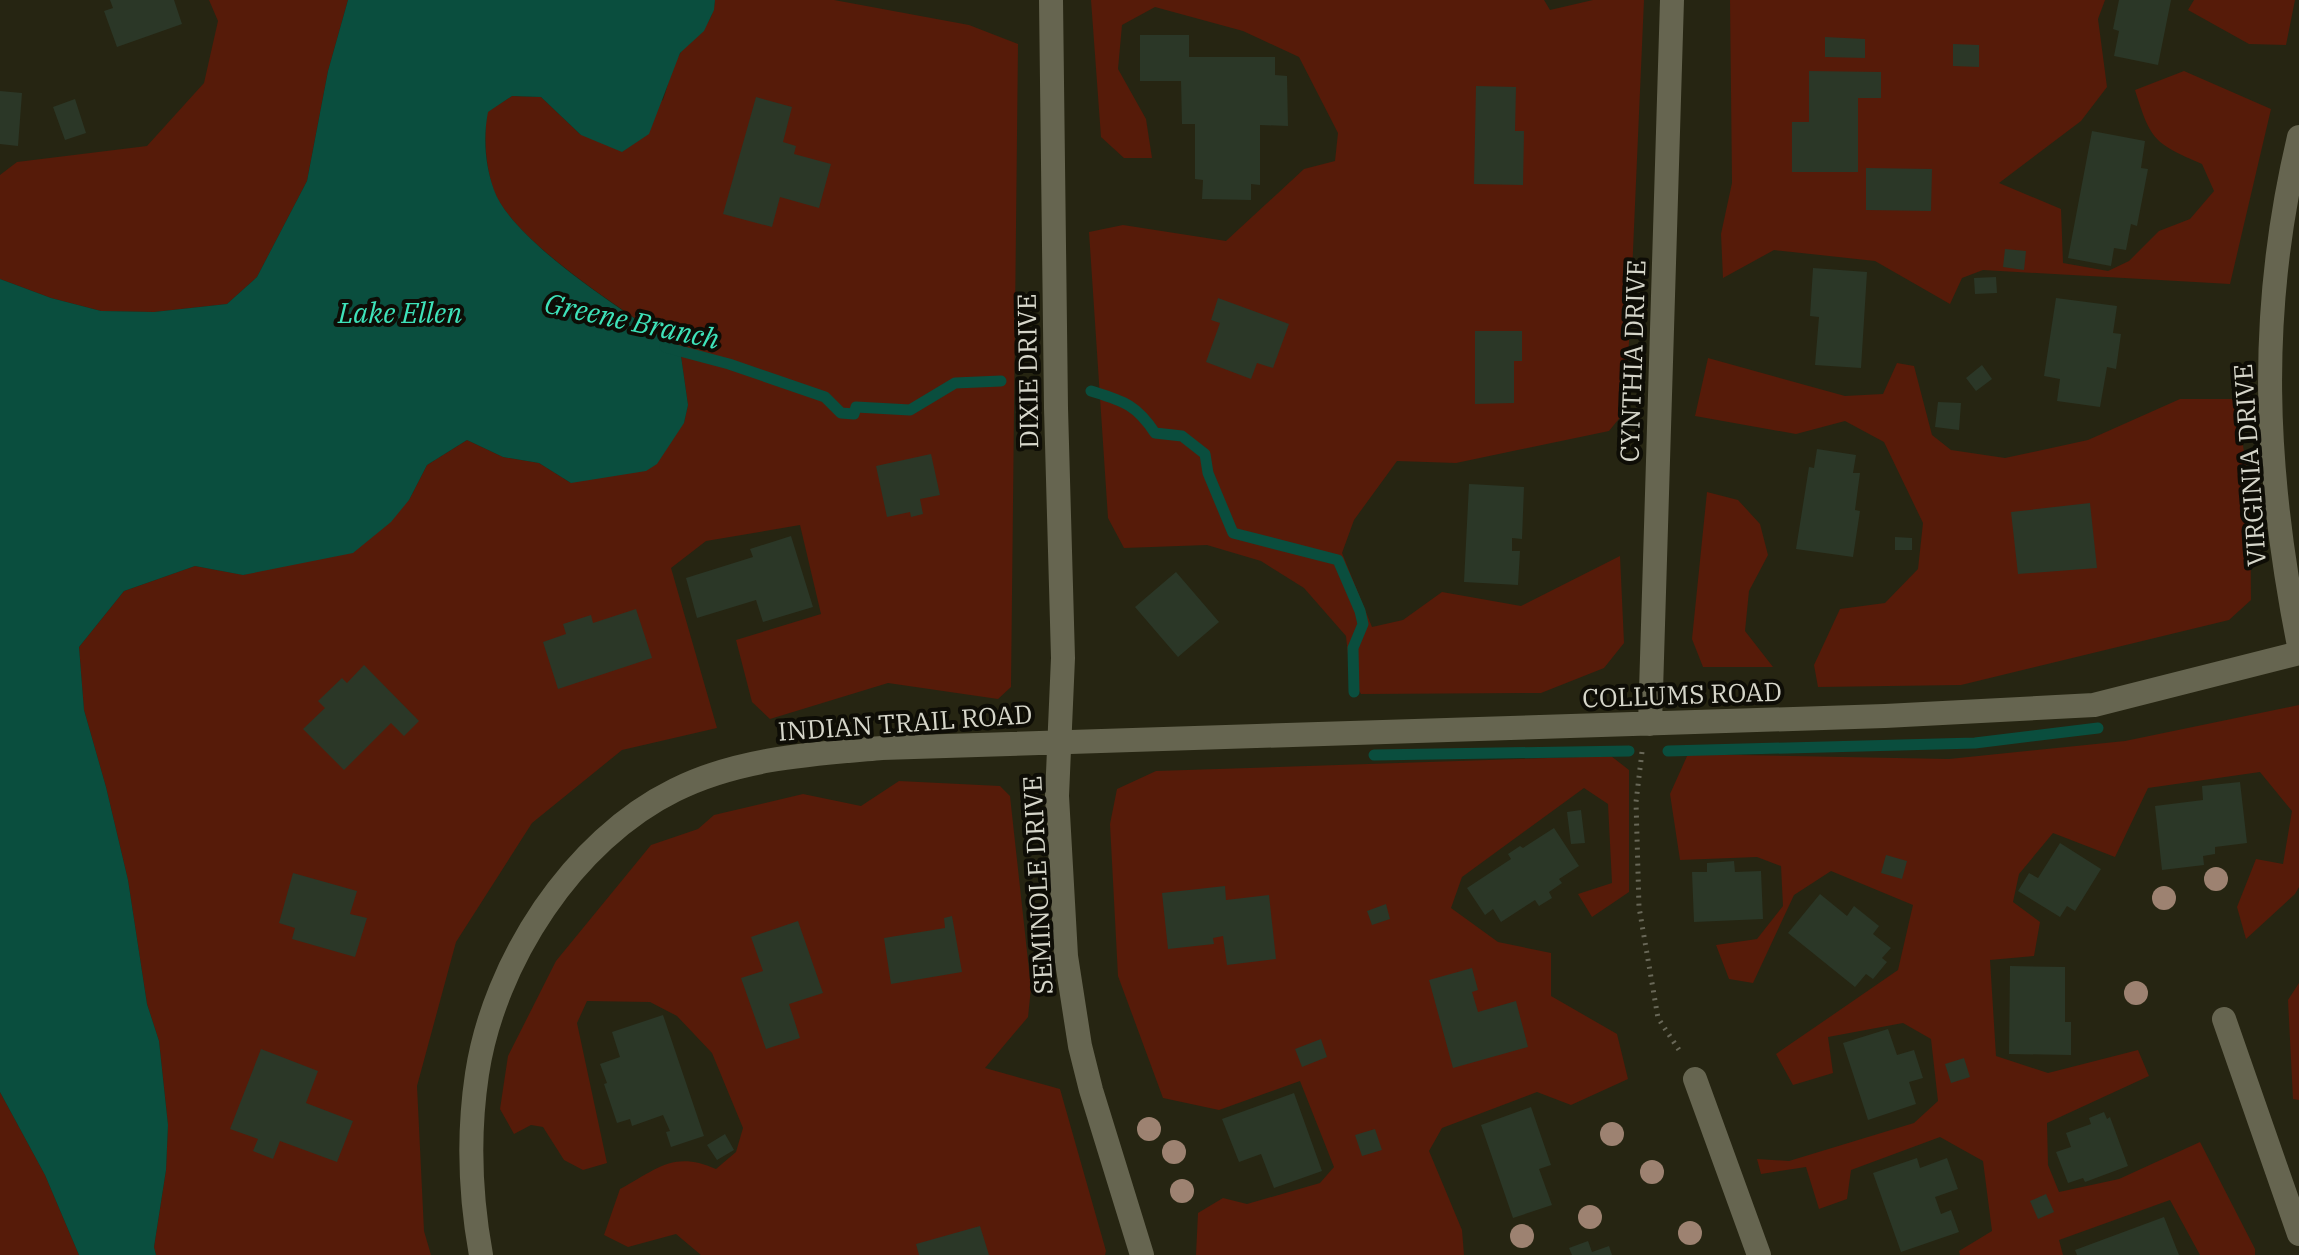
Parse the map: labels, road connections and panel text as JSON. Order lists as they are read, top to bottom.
{
  "streets": {
    "street": [
      "CYNTHIA DRIVE",
      "DIXIE DRIVE",
      "VIRGINIA DRIVE",
      "COLLUMS ROAD",
      "INDIAN TRAIL ROAD",
      "SEMINOLE DRIVE"
    ]
  },
  "crossings": [
    ["CYNTHIA DRIVE", "COLLUMS ROAD"],
    ["DIXIE DRIVE", "COLLUMS ROAD"],
    ["DIXIE DRIVE", "INDIAN TRAIL ROAD"],
    ["DIXIE DRIVE", "SEMINOLE DRIVE"],
    ["COLLUMS ROAD", "INDIAN TRAIL ROAD"],
    ["COLLUMS ROAD", "SEMINOLE DRIVE"],
    ["INDIAN TRAIL ROAD", "SEMINOLE DRIVE"]
  ],
  "water": ["Lake Ellen", "Greene Branch"]
}
